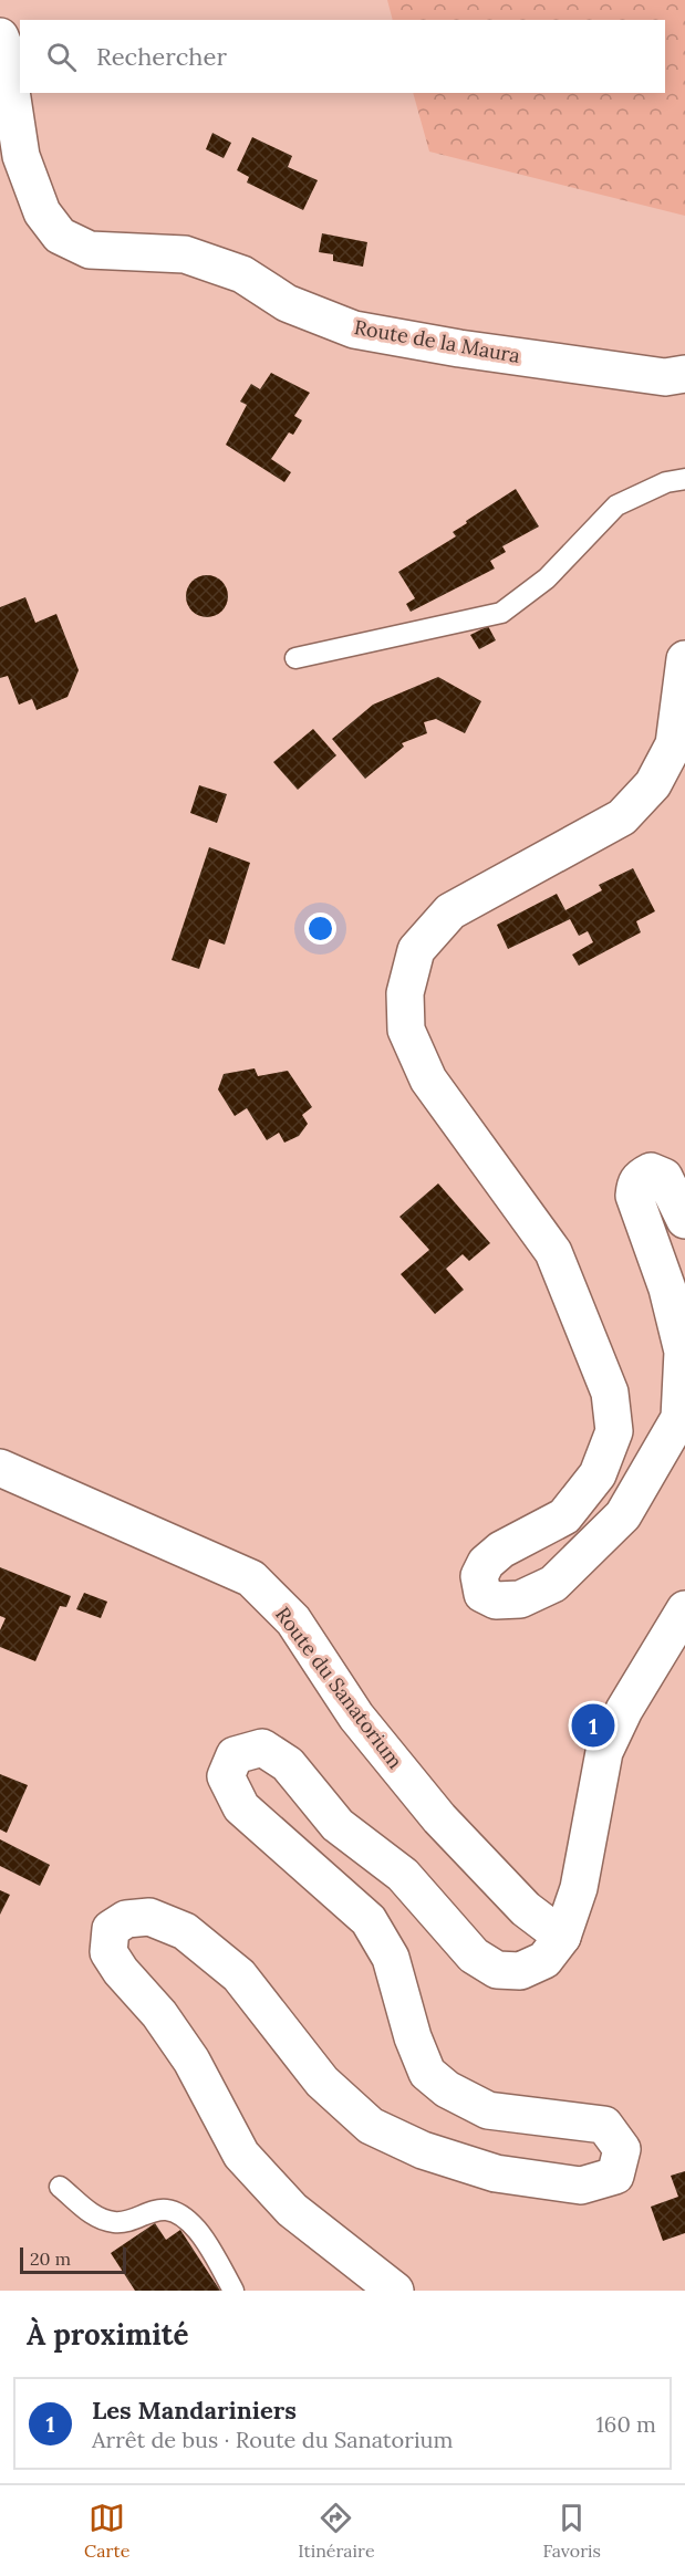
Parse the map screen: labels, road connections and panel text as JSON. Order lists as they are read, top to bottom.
{
  "streets": {
    "street": ["Route de la Maura", "Route du Sanatorium"]
  },
  "scale_bar": "20 m",
  "page": {
    "search": "Rechercher",
    "pins": "1",
    "scale": "20 m",
    "heading": "À proximité",
    "list": [
      {
        "mark": "1",
        "name": "Les Mandariniers",
        "note": "Arrêt de bus · Route du Sanatorium",
        "value": "160 m"
      }
    ],
    "nav": ["Carte", "Itinéraire", "Favoris"]
  }
}
